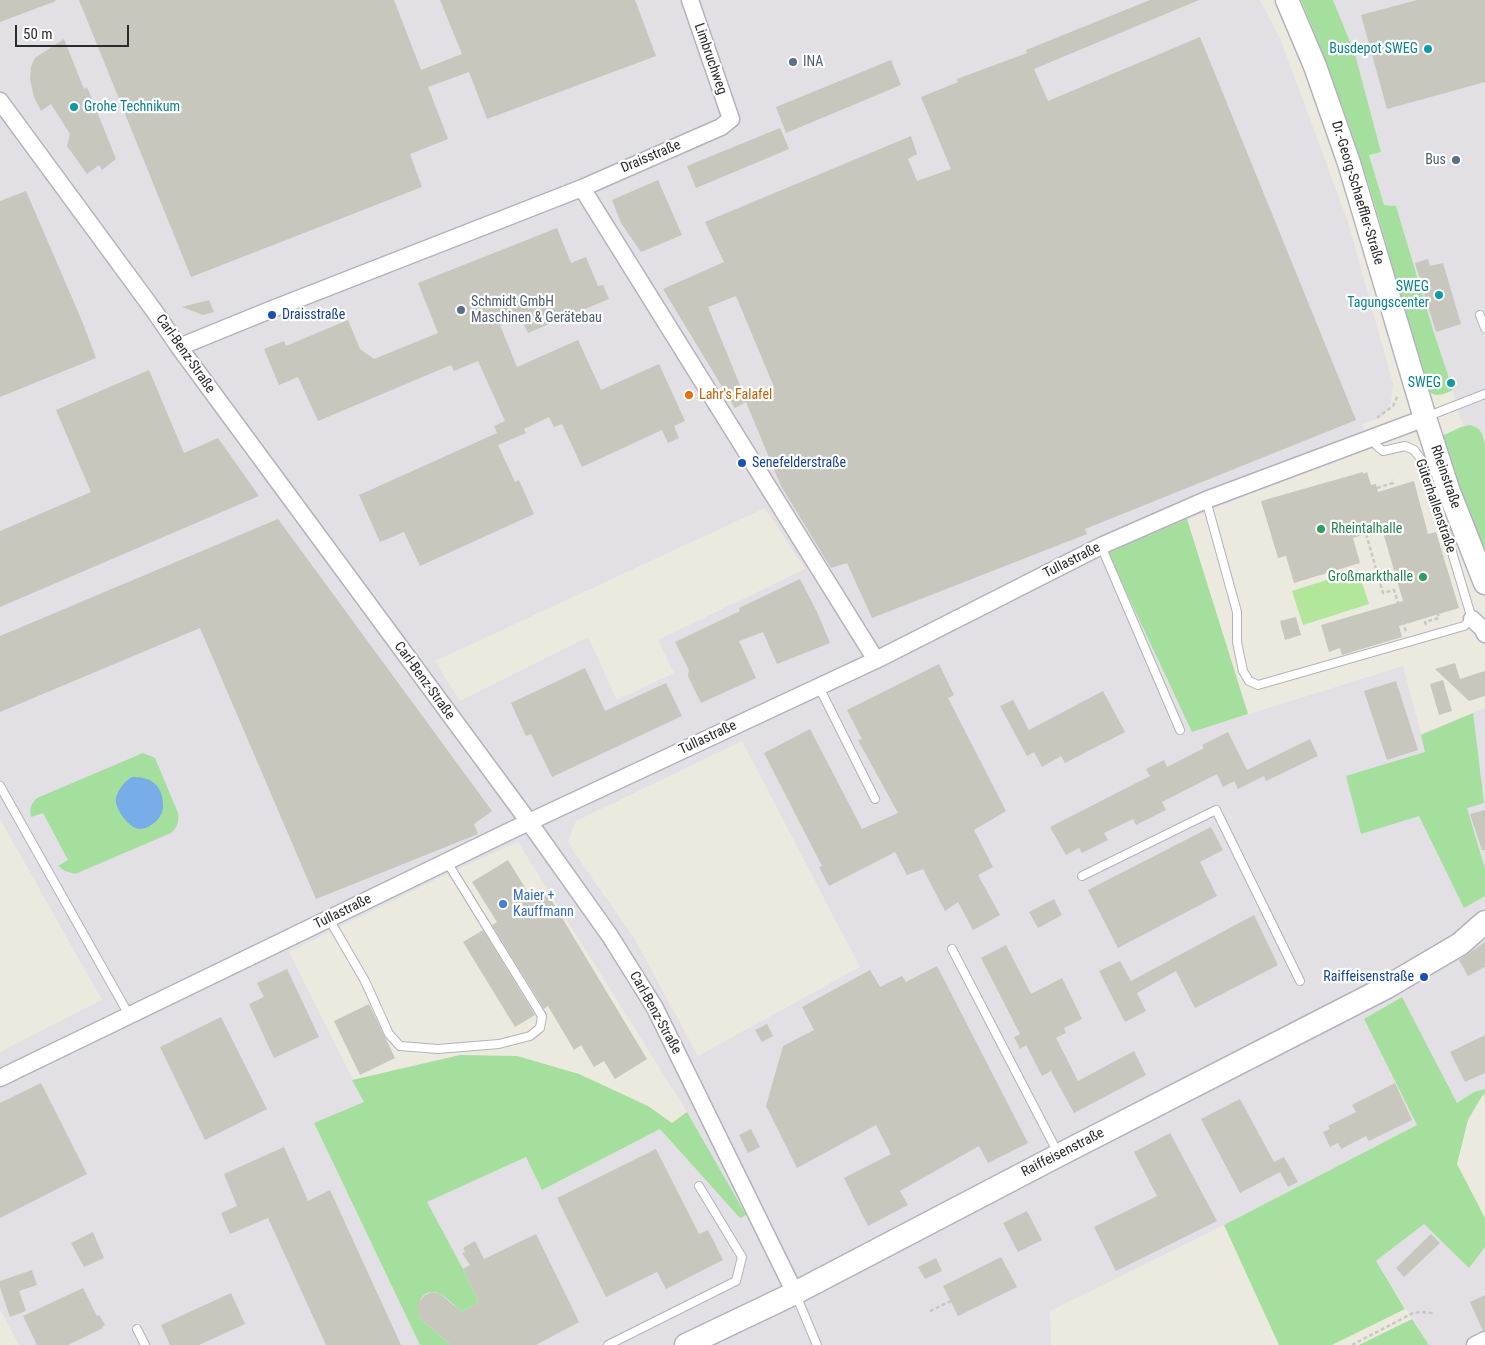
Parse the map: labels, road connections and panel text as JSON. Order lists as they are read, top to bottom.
{
  "streets": {
    "street": [
      "Limbruchweg",
      "Draisstraße",
      "Dr.-Georg-Schaeffler-Straße",
      "Carl-Benz-Straße",
      "Rheinstraße",
      "Güterhallenstraße",
      "Tullastraße",
      "Raiffeisenstraße"
    ]
  },
  "crossings": [
    ["Limbruchweg", "Draisstraße"],
    ["Draisstraße", "Carl-Benz-Straße"],
    ["Dr.-Georg-Schaeffler-Straße", "Rheinstraße"],
    ["Dr.-Georg-Schaeffler-Straße", "Tullastraße"],
    ["Carl-Benz-Straße", "Tullastraße"],
    ["Carl-Benz-Straße", "Raiffeisenstraße"],
    ["Rheinstraße", "Tullastraße"],
    ["Güterhallenstraße", "Tullastraße"]
  ],
  "places": [
    "Busdepot SWEG",
    "INA",
    "Grohe Technikum",
    "Bus",
    "SWEG Tagungscenter",
    "Schmidt GmbH Maschinen & Gerätebau",
    "Draisstraße",
    "SWEG",
    "Lahr's Falafel",
    "Senefelderstraße",
    "Rheintalhalle",
    "Großmarkthalle",
    "Maier + Kauffmann",
    "Raiffeisenstraße"
  ],
  "scale_bar": "50 m"
}
